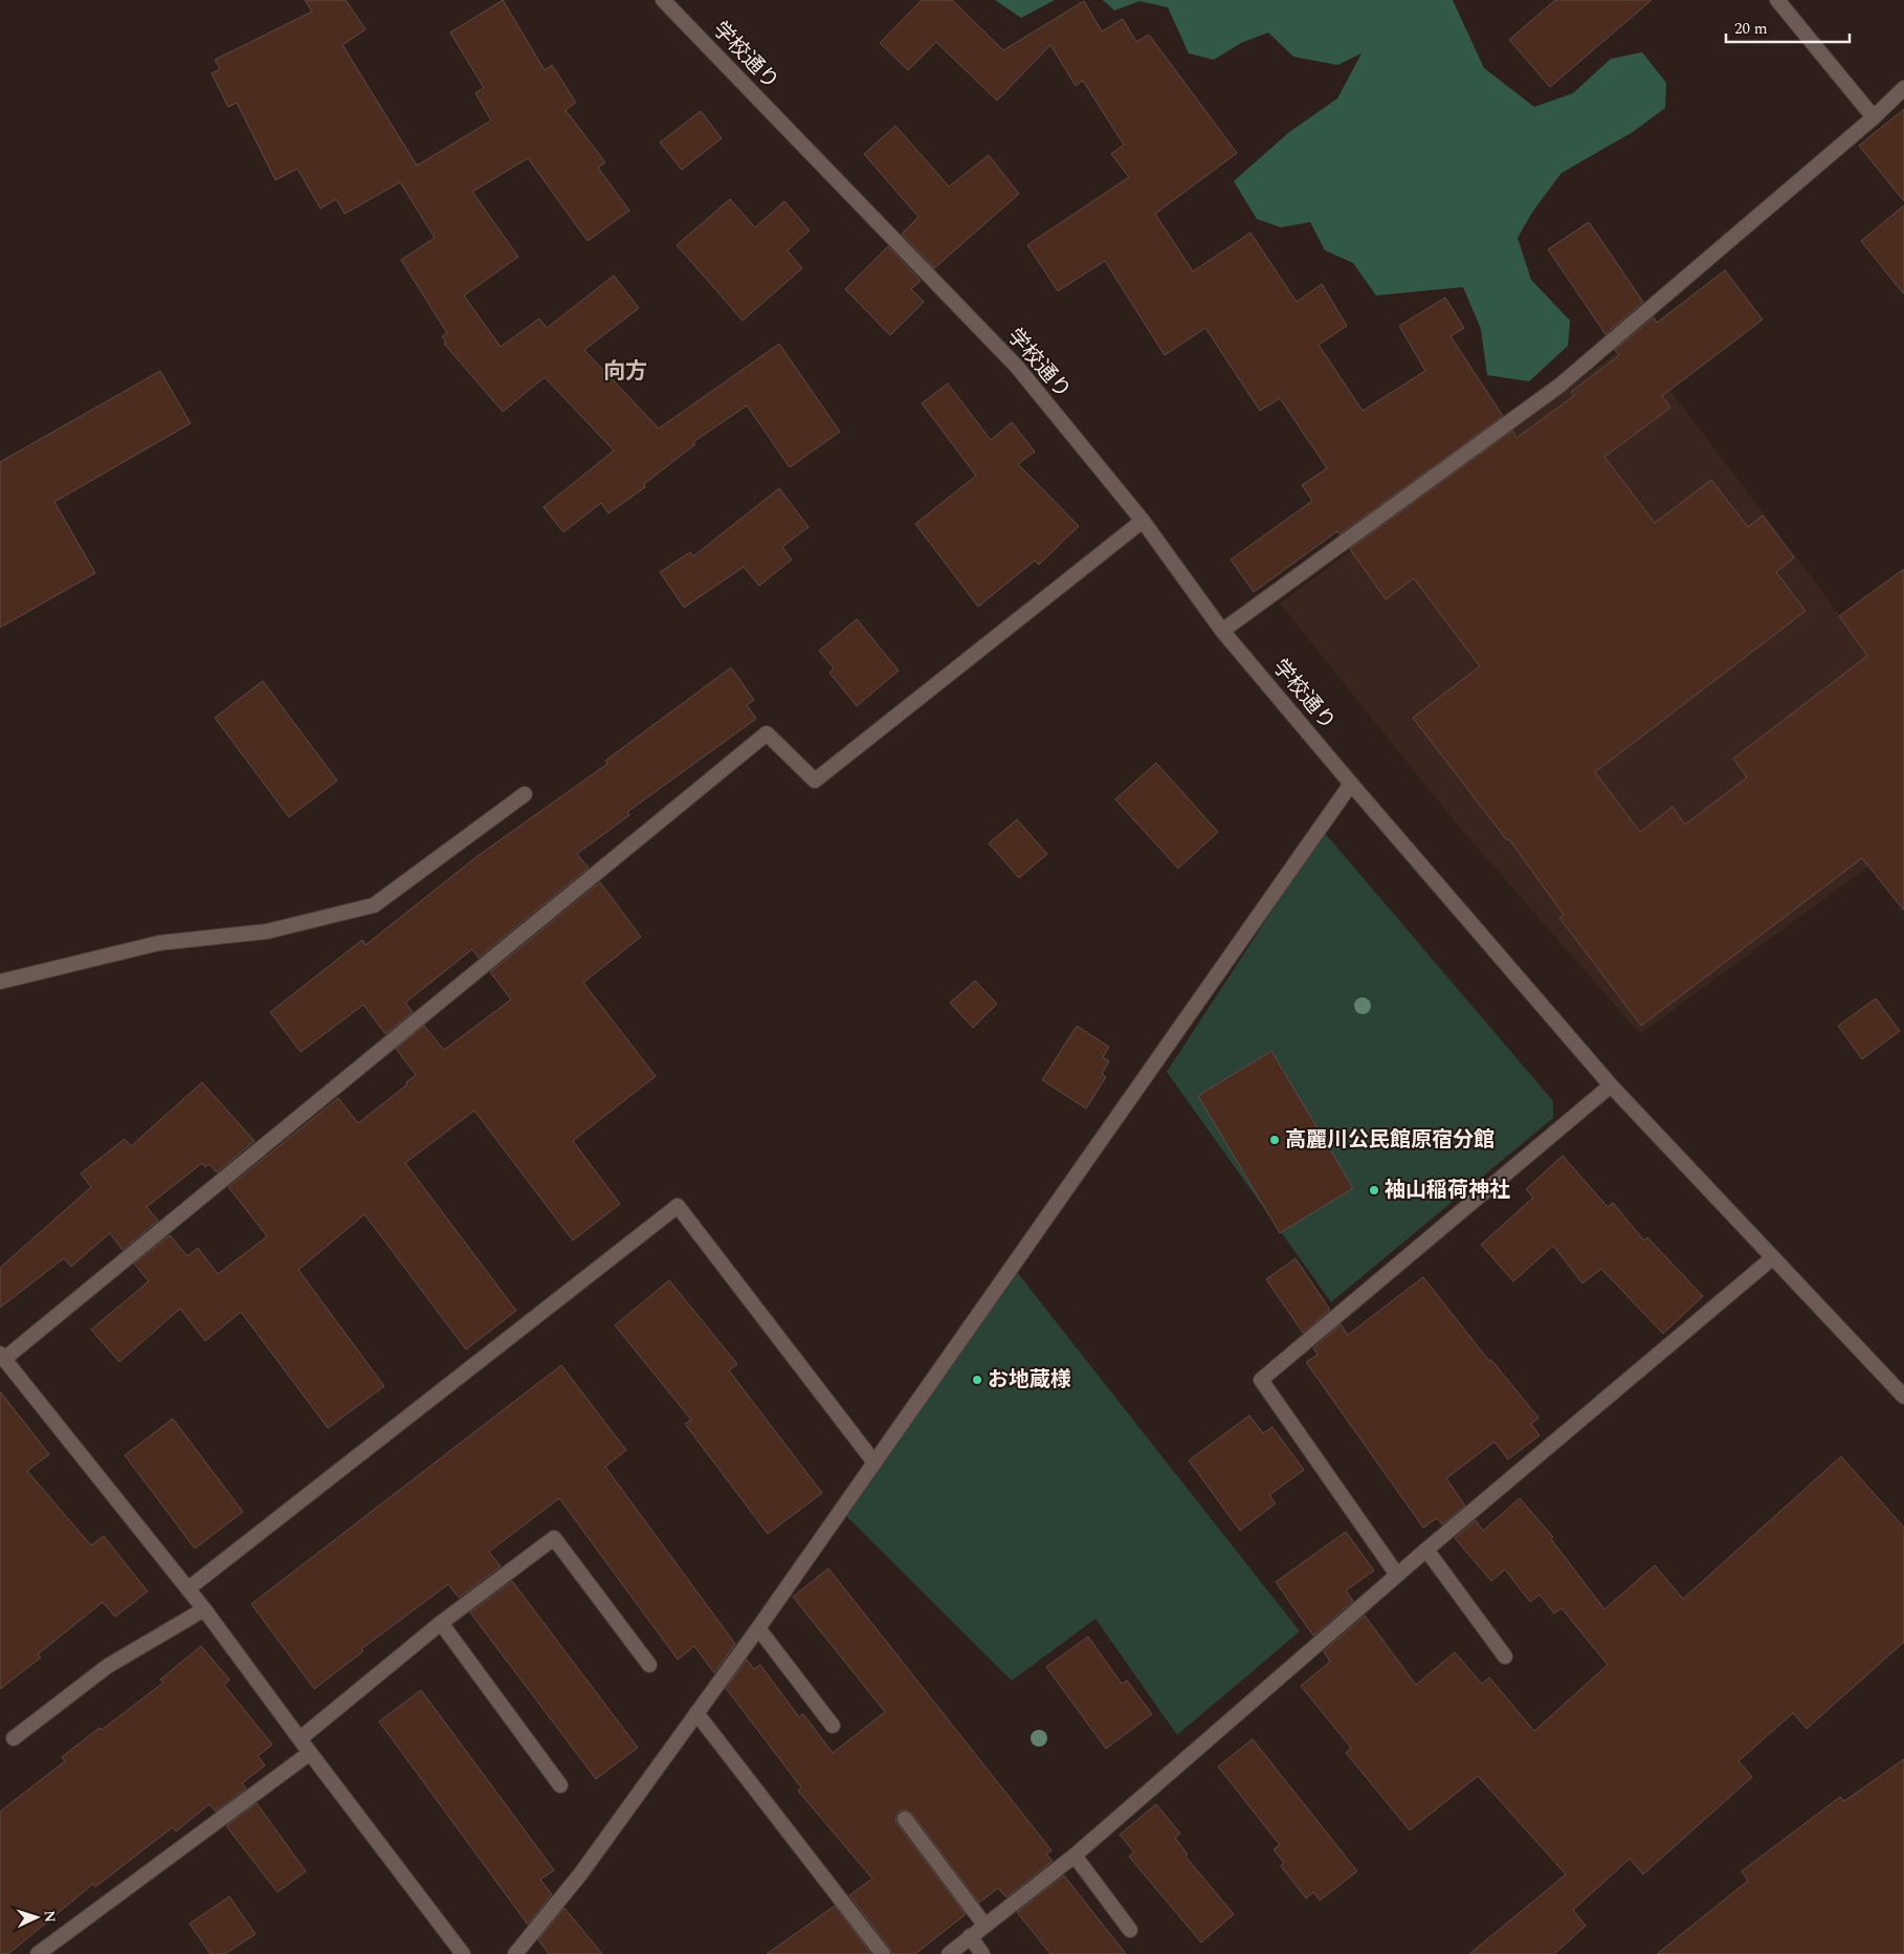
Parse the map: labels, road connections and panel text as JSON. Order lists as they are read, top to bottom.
{
  "streets": {
    "street": ["学校通り"]
  },
  "districts": ["向方"],
  "places": ["高麗川公民館原宿分館", "袖山稲荷神社", "お地蔵様"],
  "scale_bar": "20 m",
  "north": "right"
}
